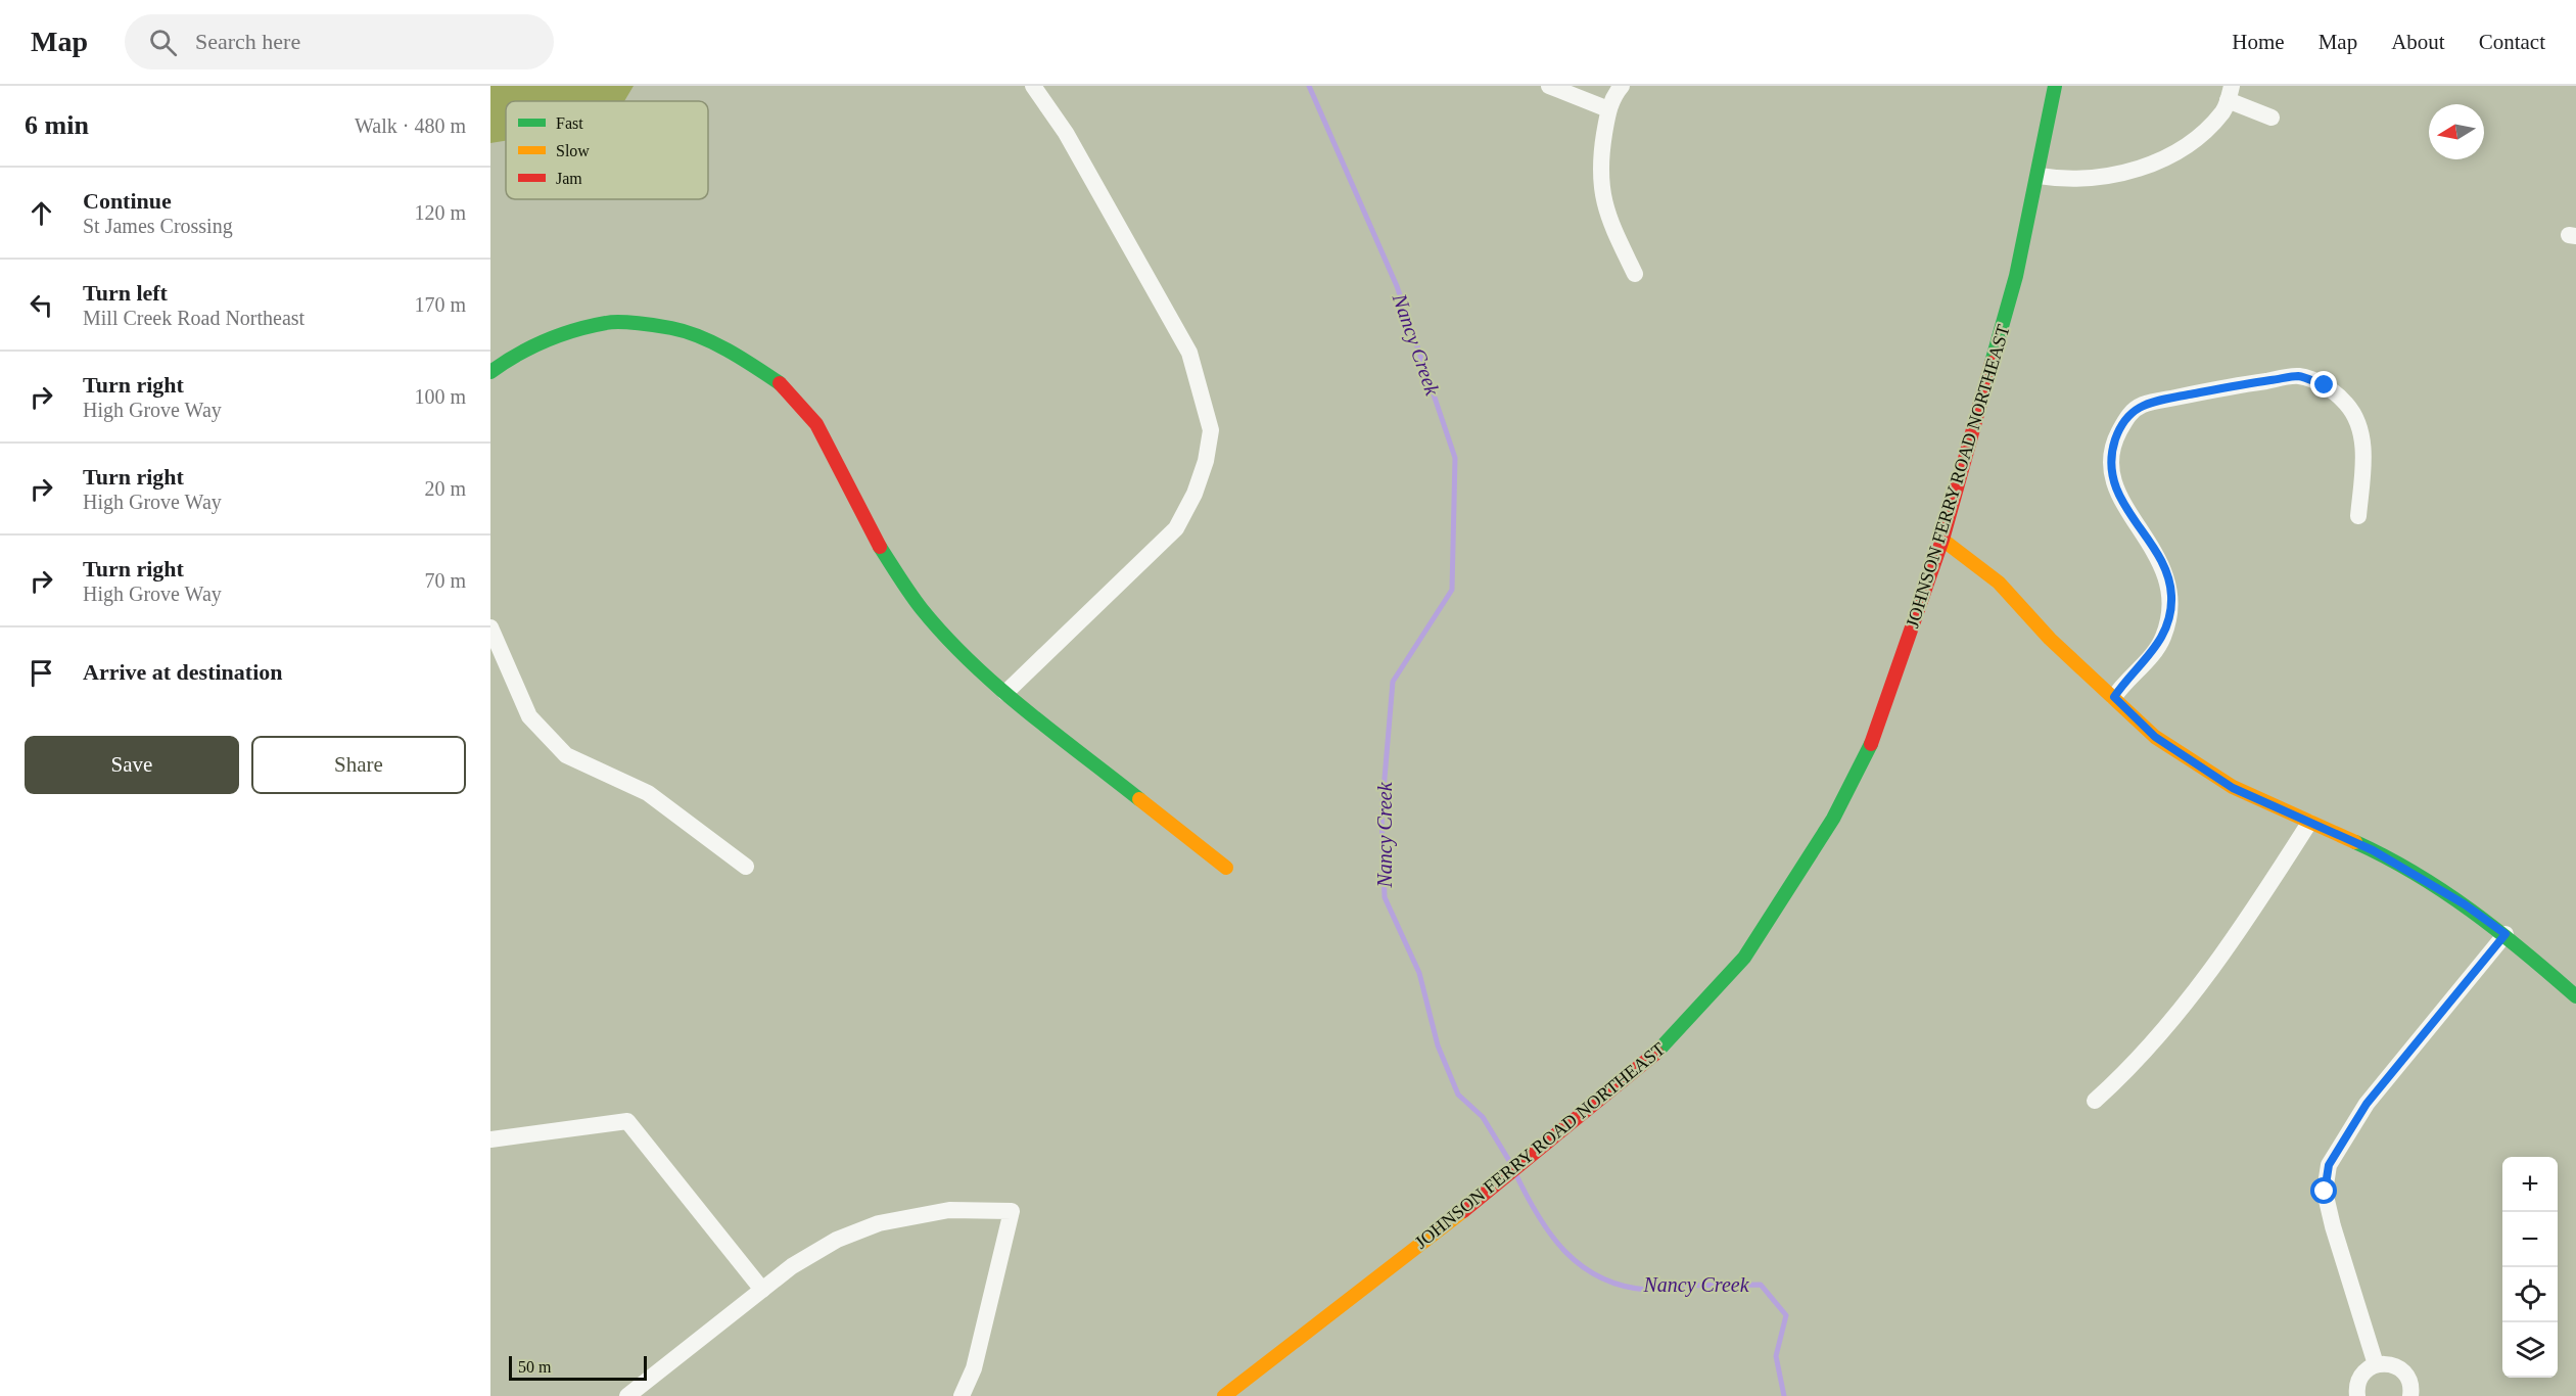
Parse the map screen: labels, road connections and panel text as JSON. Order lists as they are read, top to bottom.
{
  "streets": {
    "street": ["JOHNSON FERRY ROAD NORTHEAST"]
  },
  "water": ["Nancy Creek"],
  "legend": ["Fast", "Slow", "Jam"],
  "scale_bar": "50 m",
  "north": "left",
  "page": {
    "header": "Map",
    "search": "Search here",
    "nav": [
      "Home",
      "Map",
      "About",
      "Contact"
    ],
    "heading": ["6 min", "Walk · 480 m"],
    "list": [
      ["Continue", "St James Crossing", "120 m"],
      ["Turn left", "Mill Creek Road Northeast", "170 m"],
      ["Turn right", "High Grove Way", "100 m"],
      ["Turn right", "High Grove Way", "20 m"],
      ["Turn right", "High Grove Way", "70 m"],
      "Arrive at destination"
    ],
    "buttons": ["Save", "Share"],
    "map_buttons": ["+", "−"],
    "scale": "50 m"
  }
}
